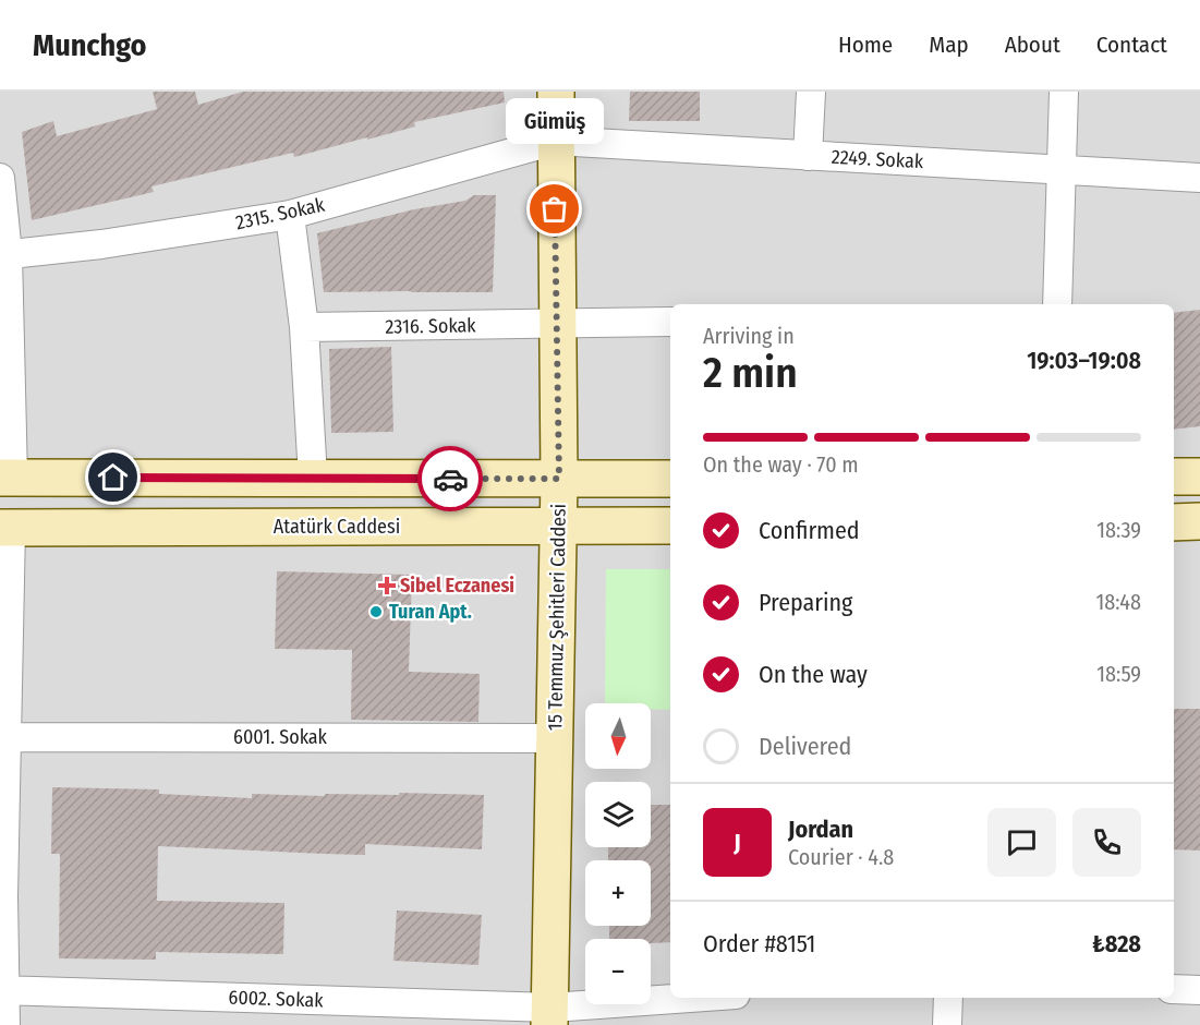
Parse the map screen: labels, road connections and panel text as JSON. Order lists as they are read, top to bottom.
{
  "streets": {
    "main road": ["Atatürk Caddesi", "15 Temmuz Şehitleri Caddesi"],
    "street": [
      "2249. Sokak",
      "2315. Sokak",
      "2316. Sokak",
      "6001. Sokak",
      "6002. Sokak"
    ]
  },
  "crossings": [
    ["2249. Sokak", "2315. Sokak"],
    ["2249. Sokak", "15 Temmuz Şehitleri Caddesi"],
    ["2315. Sokak", "15 Temmuz Şehitleri Caddesi"],
    ["2316. Sokak", "15 Temmuz Şehitleri Caddesi"],
    ["Atatürk Caddesi", "15 Temmuz Şehitleri Caddesi"],
    ["15 Temmuz Şehitleri Caddesi", "6001. Sokak"],
    ["15 Temmuz Şehitleri Caddesi", "6002. Sokak"]
  ],
  "places": {
    "other": ["Gümüş", "Turan Apt."],
    "health": ["Sibel Eczanesi"]
  },
  "north": "bottom",
  "page": {
    "header": "Munchgo",
    "nav": [
      "Home",
      "Map",
      "About",
      "Contact"
    ],
    "bubble": "Gümüş",
    "heading": ["2 min", "Arriving in", "19:03–19:08"],
    "panel": [
      "Jordan",
      "Courier · 4.8",
      "Order #8151",
      "₺828"
    ],
    "bar": "On the way · 70 m",
    "list": [
      ["Confirmed", "18:39"],
      ["Preparing", "18:48"],
      ["On the way", "18:59"],
      "Delivered"
    ],
    "map_buttons": ["+", "−"],
    "round": "J"
  }
}
